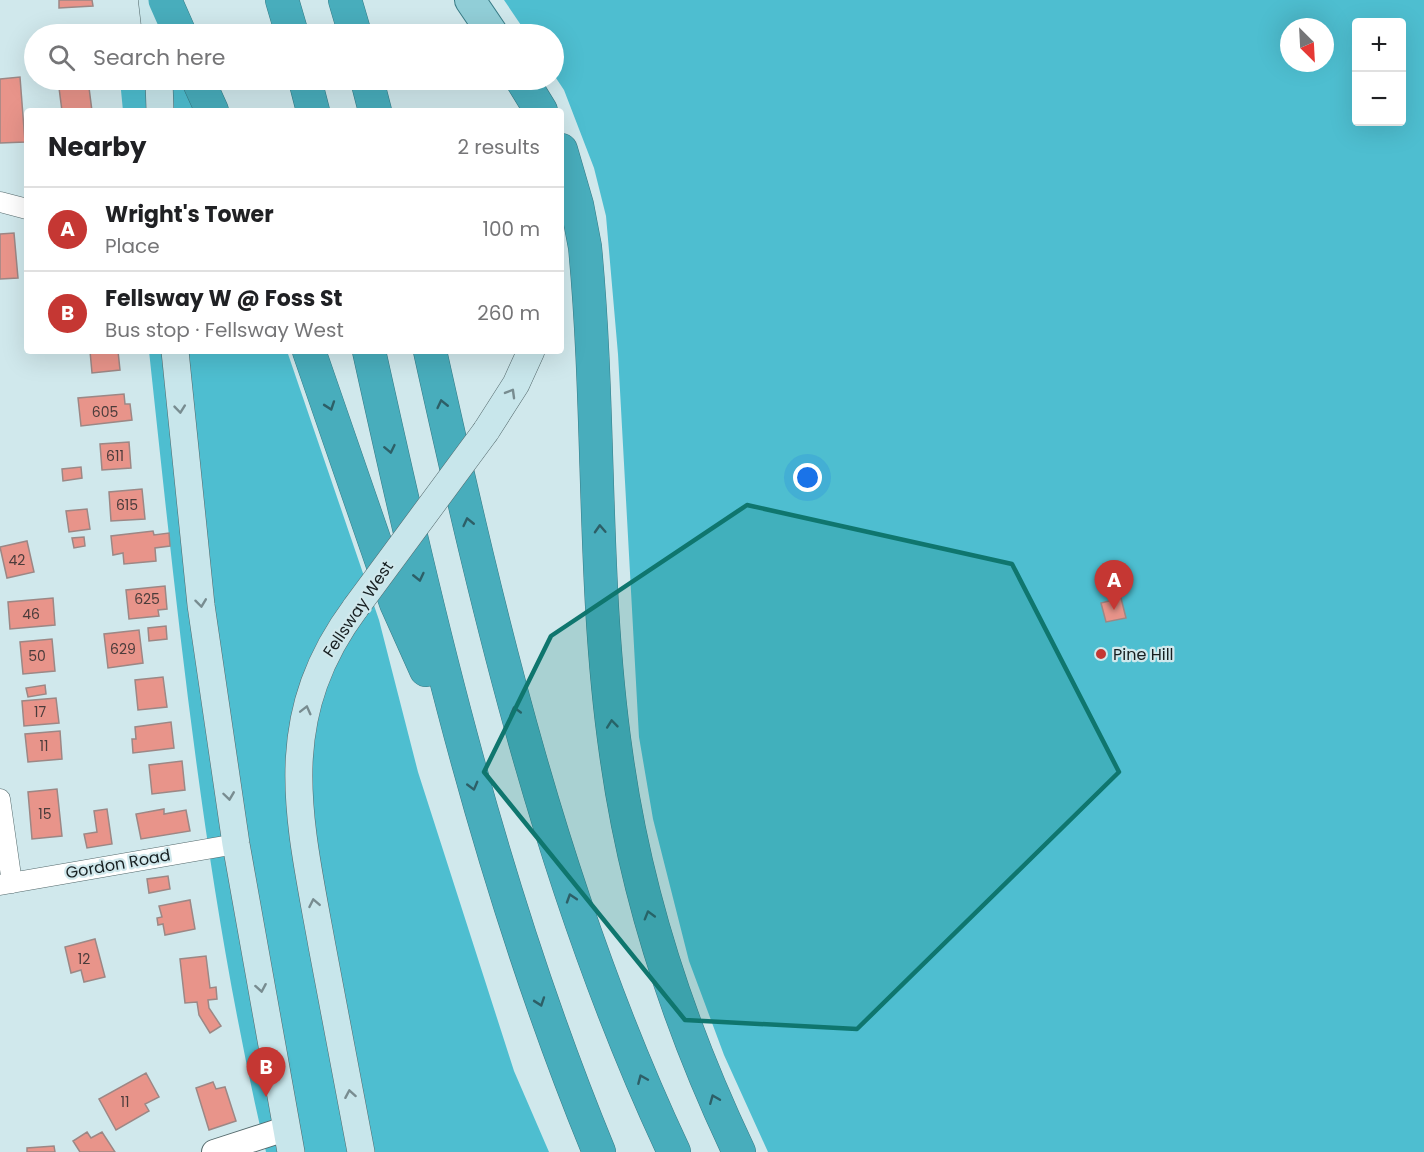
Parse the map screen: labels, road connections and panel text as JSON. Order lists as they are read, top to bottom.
{
  "streets": {
    "main road": ["Fellsway West"],
    "street": ["Gordon Road"]
  },
  "places": ["Pine Hill"],
  "house_numbers": [
    "605",
    "611",
    "615",
    "42",
    "625",
    "46",
    "629",
    "50",
    "17",
    "11",
    "15",
    "12",
    "11"
  ],
  "north": "bottom right",
  "page": {
    "map_buttons": ["+", "−"],
    "search": "Search here",
    "heading": ["Nearby", "2 results"],
    "list": [
      {
        "mark": "A",
        "name": "Wright's Tower",
        "note": "Place",
        "value": "100 m"
      },
      {
        "mark": "B",
        "name": "Fellsway W @ Foss St",
        "note": "Bus stop · Fellsway West",
        "value": "260 m"
      }
    ],
    "pins": ["A", "B"]
  }
}
